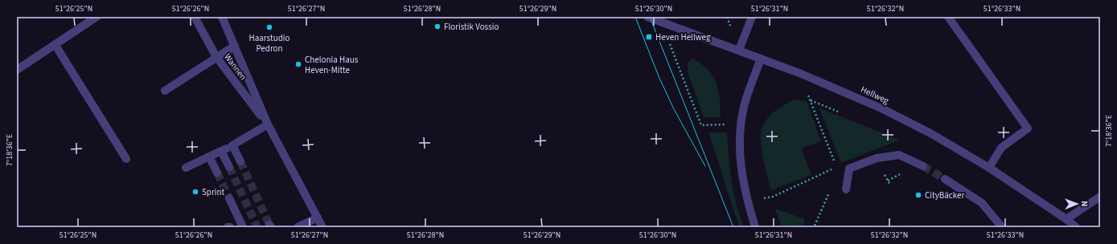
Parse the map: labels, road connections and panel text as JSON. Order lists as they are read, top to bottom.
{
  "streets": {
    "street": ["Wannen", "Hellweg"]
  },
  "places": {
    "other": [
      "Floristik Vossio",
      "Haarstudio Pedron",
      "Chelonia Haus Heven-Mitte",
      "Sprint",
      "CityBäcker"
    ],
    "transit": ["Heven Hellweg"]
  },
  "north": "right",
  "coordinates": [
    "51°26'25\"N",
    "51°26'26\"N",
    "51°26'27\"N",
    "51°26'28\"N",
    "51°26'29\"N",
    "51°26'30\"N",
    "51°26'31\"N",
    "51°26'32\"N",
    "51°26'33\"N",
    "7°18'36\"E"
  ]
}
